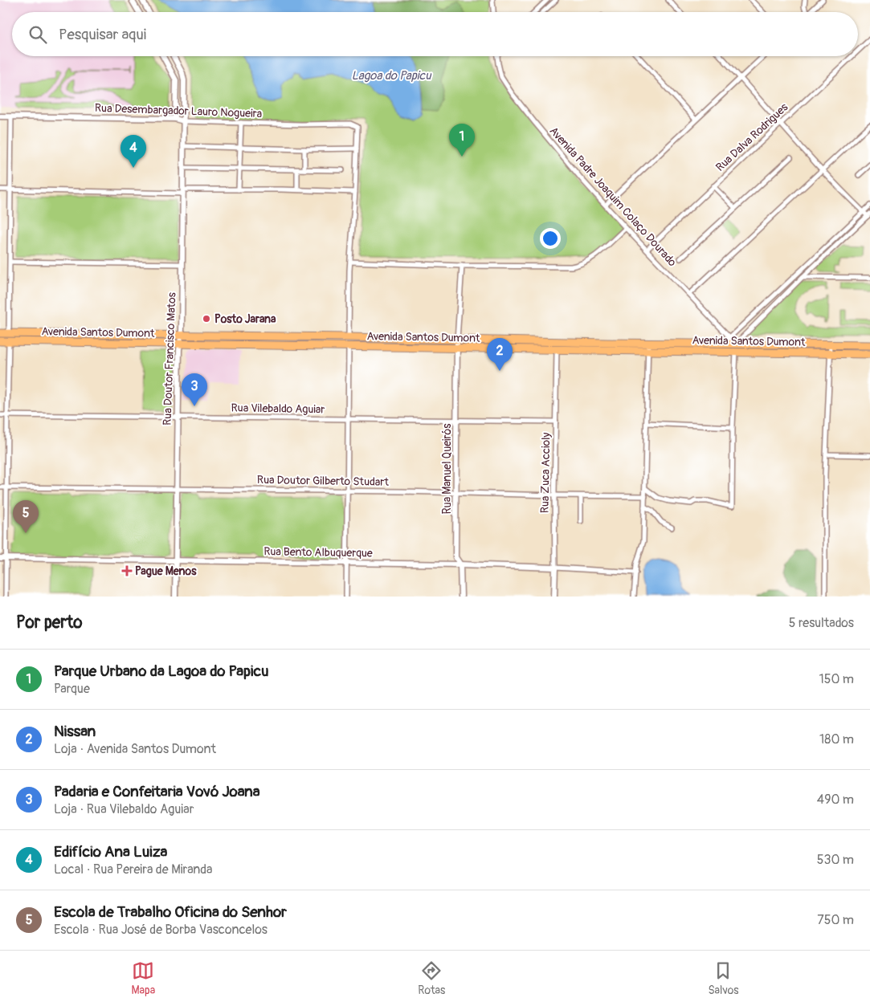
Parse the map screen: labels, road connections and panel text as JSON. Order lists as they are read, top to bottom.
{
  "streets": {
    "main road": ["Avenida Santos Dumont"],
    "street": [
      "Rua Desembargador Lauro Nogueira",
      "Rua Dalva Rodrigues",
      "Avenida Padre Joaquim Colaço Dourado",
      "Rua Doutor Francisco Matos",
      "Rua Vilebaldo Aguiar",
      "Rua Manuel Queirós",
      "Rua Zuca Accioly",
      "Rua Doutor Gilberto Studart",
      "Rua Bento Albuquerque"
    ]
  },
  "crossings": [
    ["Rua Desembargador Lauro Nogueira", "Rua Doutor Francisco Matos"],
    ["Rua Dalva Rodrigues", "Avenida Padre Joaquim Colaço Dourado"],
    ["Avenida Padre Joaquim Colaço Dourado", "Avenida Santos Dumont"],
    ["Avenida Santos Dumont", "Rua Doutor Francisco Matos"],
    ["Avenida Santos Dumont", "Rua Manuel Queirós"],
    ["Avenida Santos Dumont", "Rua Zuca Accioly"],
    ["Rua Doutor Francisco Matos", "Rua Vilebaldo Aguiar"],
    ["Rua Doutor Francisco Matos", "Rua Doutor Gilberto Studart"],
    ["Rua Doutor Francisco Matos", "Rua Bento Albuquerque"],
    ["Rua Vilebaldo Aguiar", "Rua Manuel Queirós"],
    ["Rua Vilebaldo Aguiar", "Rua Zuca Accioly"],
    ["Rua Manuel Queirós", "Rua Doutor Gilberto Studart"],
    ["Rua Manuel Queirós", "Rua Bento Albuquerque"],
    ["Rua Zuca Accioly", "Rua Doutor Gilberto Studart"],
    ["Rua Zuca Accioly", "Rua Bento Albuquerque"]
  ],
  "water": ["Lagoa do Papicu"],
  "places": {
    "other": ["Posto Jarana"],
    "health": ["Pague Menos"]
  },
  "page": {
    "search": "Pesquisar aqui",
    "pins": [
      "1",
      "4",
      "2",
      "3",
      "5"
    ],
    "heading": ["Por perto", "5 resultados"],
    "list": [
      {
        "mark": "1",
        "name": "Parque Urbano da Lagoa do Papicu",
        "note": "Parque",
        "value": "150 m"
      },
      {
        "mark": "2",
        "name": "Nissan",
        "note": "Loja · Avenida Santos Dumont",
        "value": "180 m"
      },
      {
        "mark": "3",
        "name": "Padaria e Confeitaria Vovó Joana",
        "note": "Loja · Rua Vilebaldo Aguiar",
        "value": "490 m"
      },
      {
        "mark": "4",
        "name": "Edifício Ana Luiza",
        "note": "Local · Rua Pereira de Miranda",
        "value": "530 m"
      },
      {
        "mark": "5",
        "name": "Escola de Trabalho Oficina do Senhor",
        "note": "Escola · Rua José de Borba Vasconcelos",
        "value": "750 m"
      }
    ],
    "nav": ["Mapa", "Rotas", "Salvos"]
  }
}
